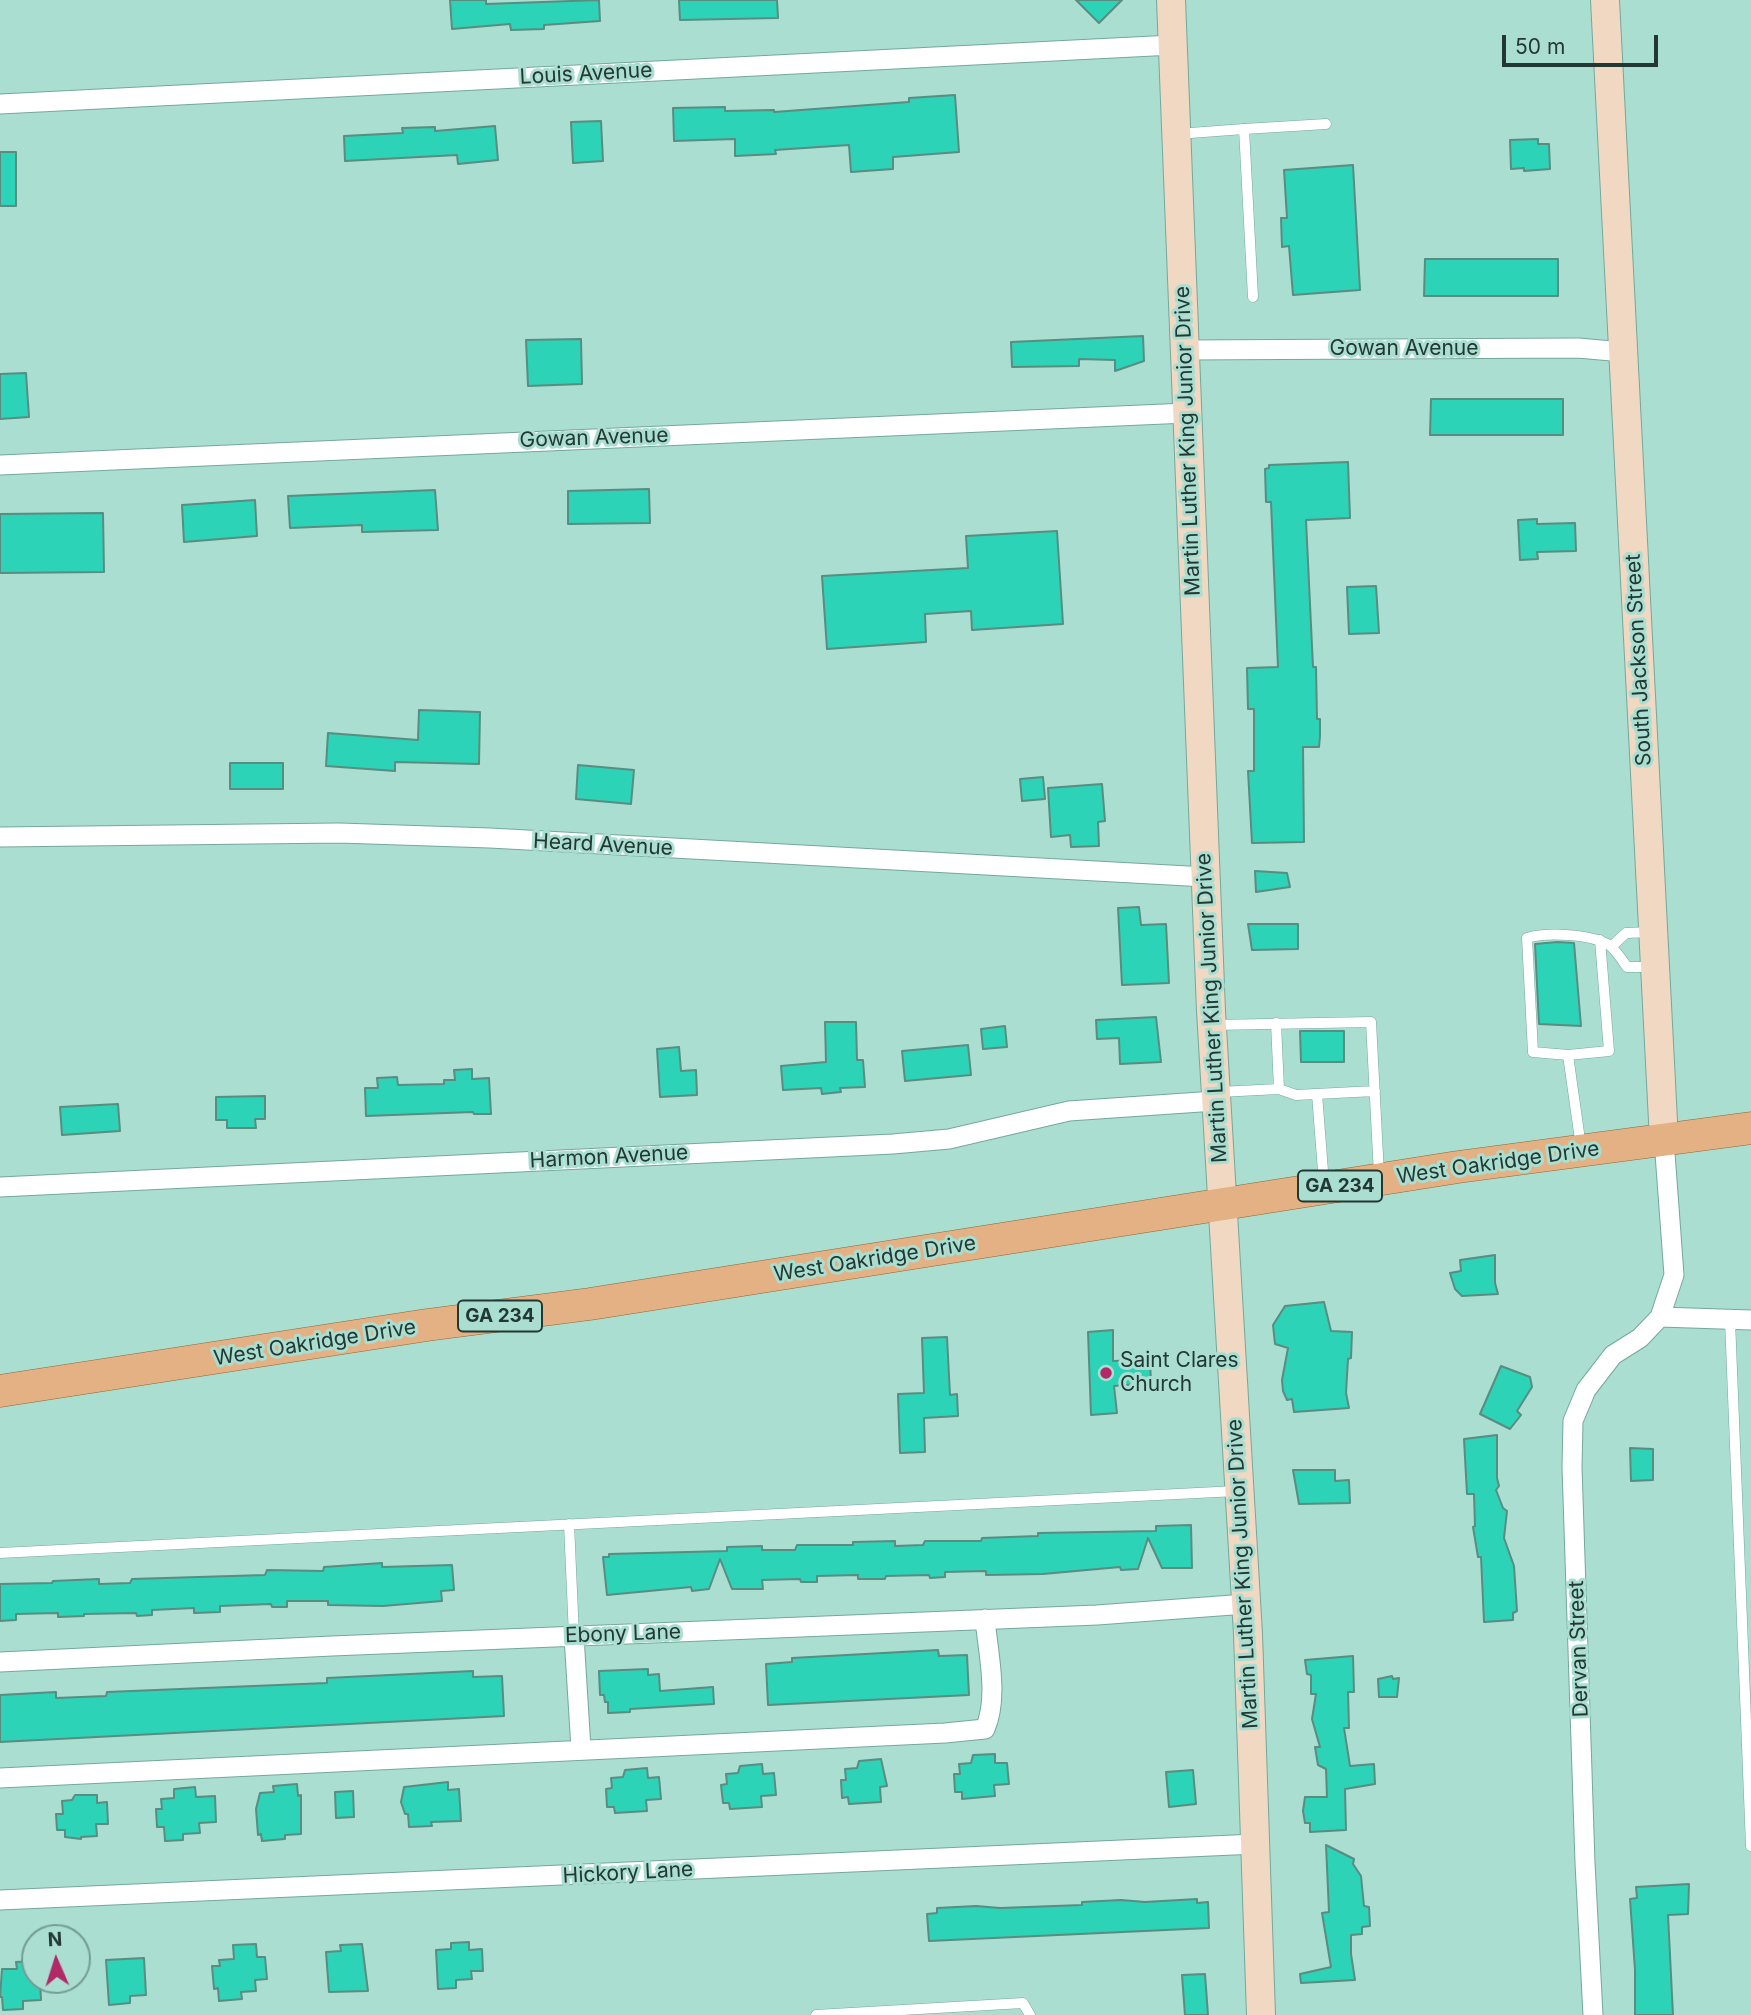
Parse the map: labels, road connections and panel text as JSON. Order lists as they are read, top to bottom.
{
  "streets": {
    "main road": ["West Oakridge Drive", "GA 234"],
    "street": [
      "Louis Avenue",
      "Gowan Avenue",
      "Martin Luther King Junior Drive",
      "South Jackson Street",
      "Heard Avenue",
      "Harmon Avenue",
      "Ebony Lane",
      "Dervan Street",
      "Hickory Lane"
    ]
  },
  "crossings": [
    ["Louis Avenue", "Martin Luther King Junior Drive"],
    ["Gowan Avenue", "Martin Luther King Junior Drive"],
    ["Gowan Avenue", "South Jackson Street"],
    ["Martin Luther King Junior Drive", "Heard Avenue"],
    ["Martin Luther King Junior Drive", "Harmon Avenue"],
    ["Martin Luther King Junior Drive", "West Oakridge Drive"],
    ["Martin Luther King Junior Drive", "Ebony Lane"],
    ["Martin Luther King Junior Drive", "Hickory Lane"],
    ["South Jackson Street", "West Oakridge Drive"],
    ["South Jackson Street", "Dervan Street"]
  ],
  "places": ["Saint Clares Church"],
  "scale_bar": "50 m",
  "north": "top"
}
